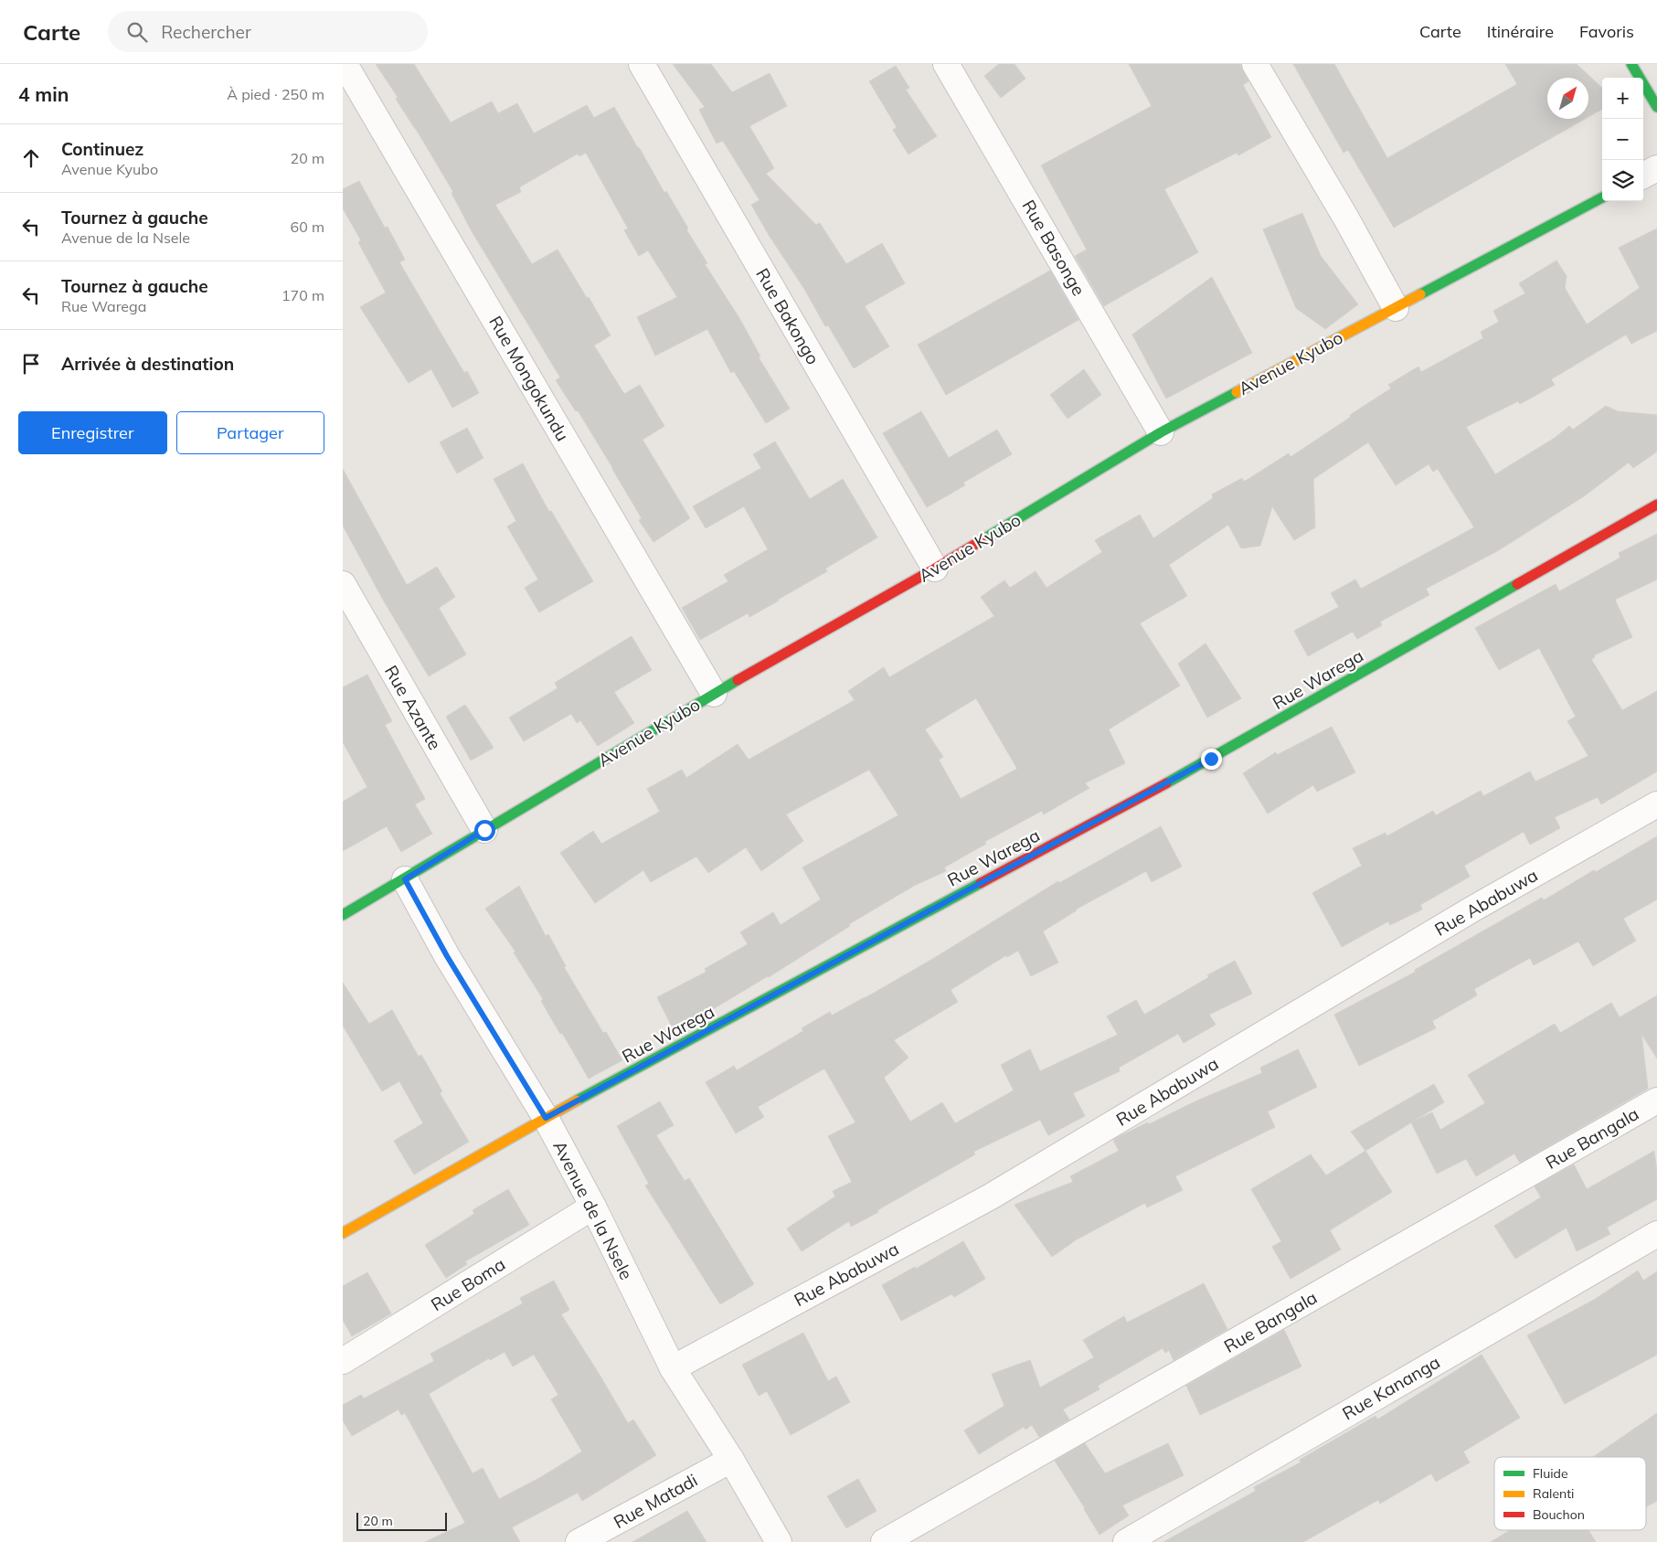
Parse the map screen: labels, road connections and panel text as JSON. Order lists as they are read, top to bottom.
{
  "streets": {
    "street": [
      "Rue Basonge",
      "Rue Bakongo",
      "Avenue Kyubo",
      "Rue Mongokundu",
      "Rue Warega",
      "Rue Azante",
      "Rue Ababuwa",
      "Rue Bangala",
      "Avenue de la Nsele",
      "Rue Boma",
      "Rue Kananga",
      "Rue Matadi"
    ]
  },
  "crossings": [
    ["Rue Basonge", "Avenue Kyubo"],
    ["Rue Bakongo", "Avenue Kyubo"],
    ["Avenue Kyubo", "Rue Mongokundu"],
    ["Avenue Kyubo", "Rue Azante"],
    ["Avenue Kyubo", "Avenue de la Nsele"],
    ["Rue Warega", "Avenue de la Nsele"],
    ["Rue Ababuwa", "Avenue de la Nsele"],
    ["Avenue de la Nsele", "Rue Boma"],
    ["Avenue de la Nsele", "Rue Matadi"]
  ],
  "legend": ["Fluide", "Ralenti", "Bouchon"],
  "scale_bar": "20 m",
  "north": "top right",
  "page": {
    "header": "Carte",
    "search": "Rechercher",
    "nav": ["Carte", "Itinéraire", "Favoris"],
    "heading": ["4 min", "À pied · 250 m"],
    "map_buttons": ["+", "−"],
    "list": [
      ["Continuez", "Avenue Kyubo", "20 m"],
      ["Tournez à gauche", "Avenue de la Nsele", "60 m"],
      ["Tournez à gauche", "Rue Warega", "170 m"],
      "Arrivée à destination"
    ],
    "buttons": ["Enregistrer", "Partager"],
    "scale": "20 m"
  }
}
